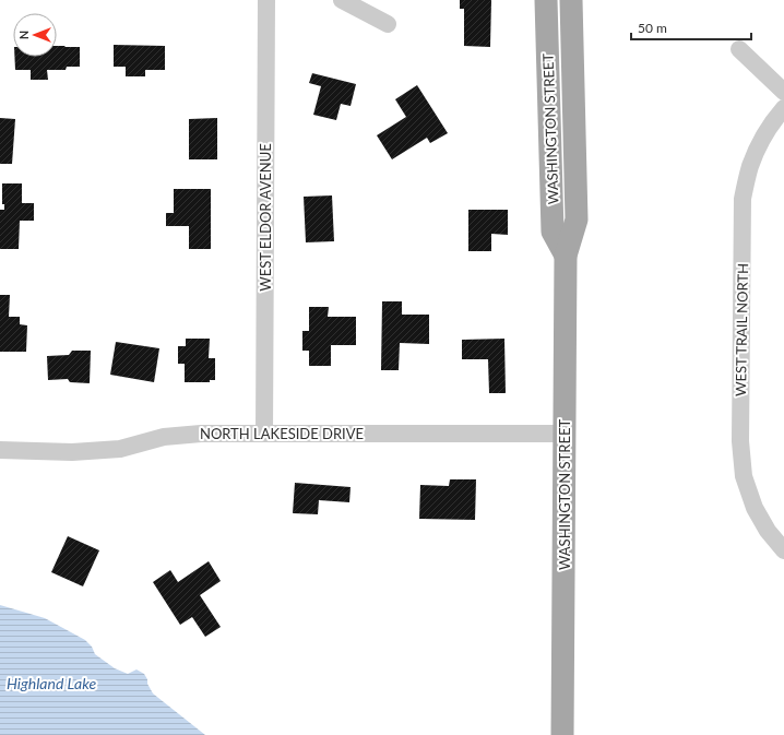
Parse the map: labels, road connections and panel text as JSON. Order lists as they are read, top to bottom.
{
  "streets": {
    "main road": ["WASHINGTON STREET"],
    "street": ["WEST ELDOR AVENUE", "WEST TRAIL NORTH", "NORTH LAKESIDE DRIVE"]
  },
  "crossings": [
    ["WASHINGTON STREET", "NORTH LAKESIDE DRIVE"],
    ["WEST ELDOR AVENUE", "NORTH LAKESIDE DRIVE"]
  ],
  "water": ["Highland Lake"],
  "scale_bar": "50 m",
  "north": "left"
}
